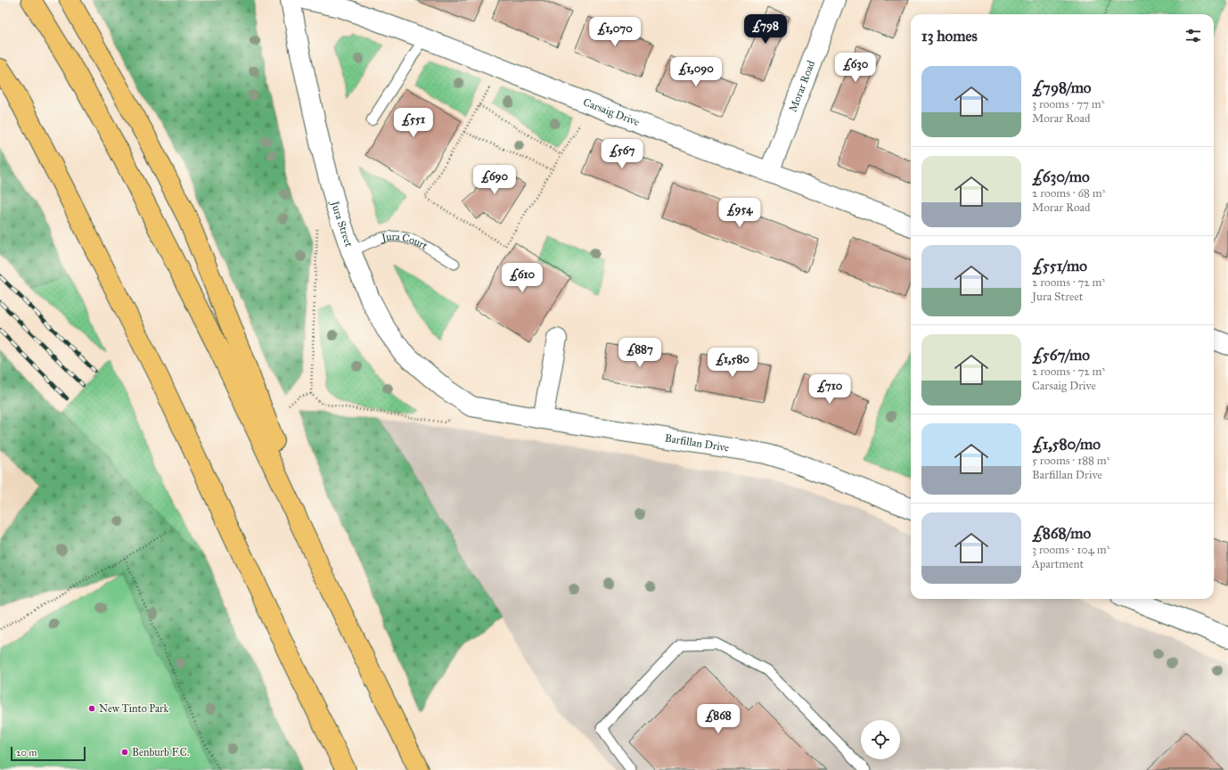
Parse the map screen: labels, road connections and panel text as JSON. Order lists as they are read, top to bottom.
{
  "streets": {
    "street": [
      "Morar Road",
      "Carsaig Drive",
      "Jura Street",
      "Barfillan Drive"
    ],
    "lane": ["Jura Court"]
  },
  "crossings": [
    ["Morar Road", "Carsaig Drive"],
    ["Carsaig Drive", "Jura Street"],
    ["Jura Street", "Jura Court"],
    ["Jura Street", "Barfillan Drive"]
  ],
  "places": ["New Tinto Park", "Benburb F.C."],
  "scale_bar": "20 m",
  "page": {
    "price": [
      "£798",
      "£1,070",
      "£630",
      "£1,090",
      "£551",
      "£567",
      "£690",
      "£954",
      "£610",
      "£887",
      "£1,580",
      "£710",
      "£868"
    ],
    "heading": "13 homes",
    "list": [
      {
        "name": "£798/mo",
        "note": "3 rooms · 77 m² · Morar Road"
      },
      {
        "name": "£630/mo",
        "note": "2 rooms · 68 m² · Morar Road"
      },
      {
        "name": "£551/mo",
        "note": "2 rooms · 72 m² · Jura Street"
      },
      {
        "name": "£567/mo",
        "note": "2 rooms · 72 m² · Carsaig Drive"
      },
      {
        "name": "£1,580/mo",
        "note": "5 rooms · 188 m² · Barfillan Drive"
      },
      {
        "name": "£868/mo",
        "note": "3 rooms · 104 m² · Apartment"
      }
    ],
    "scale": "20 m"
  }
}
